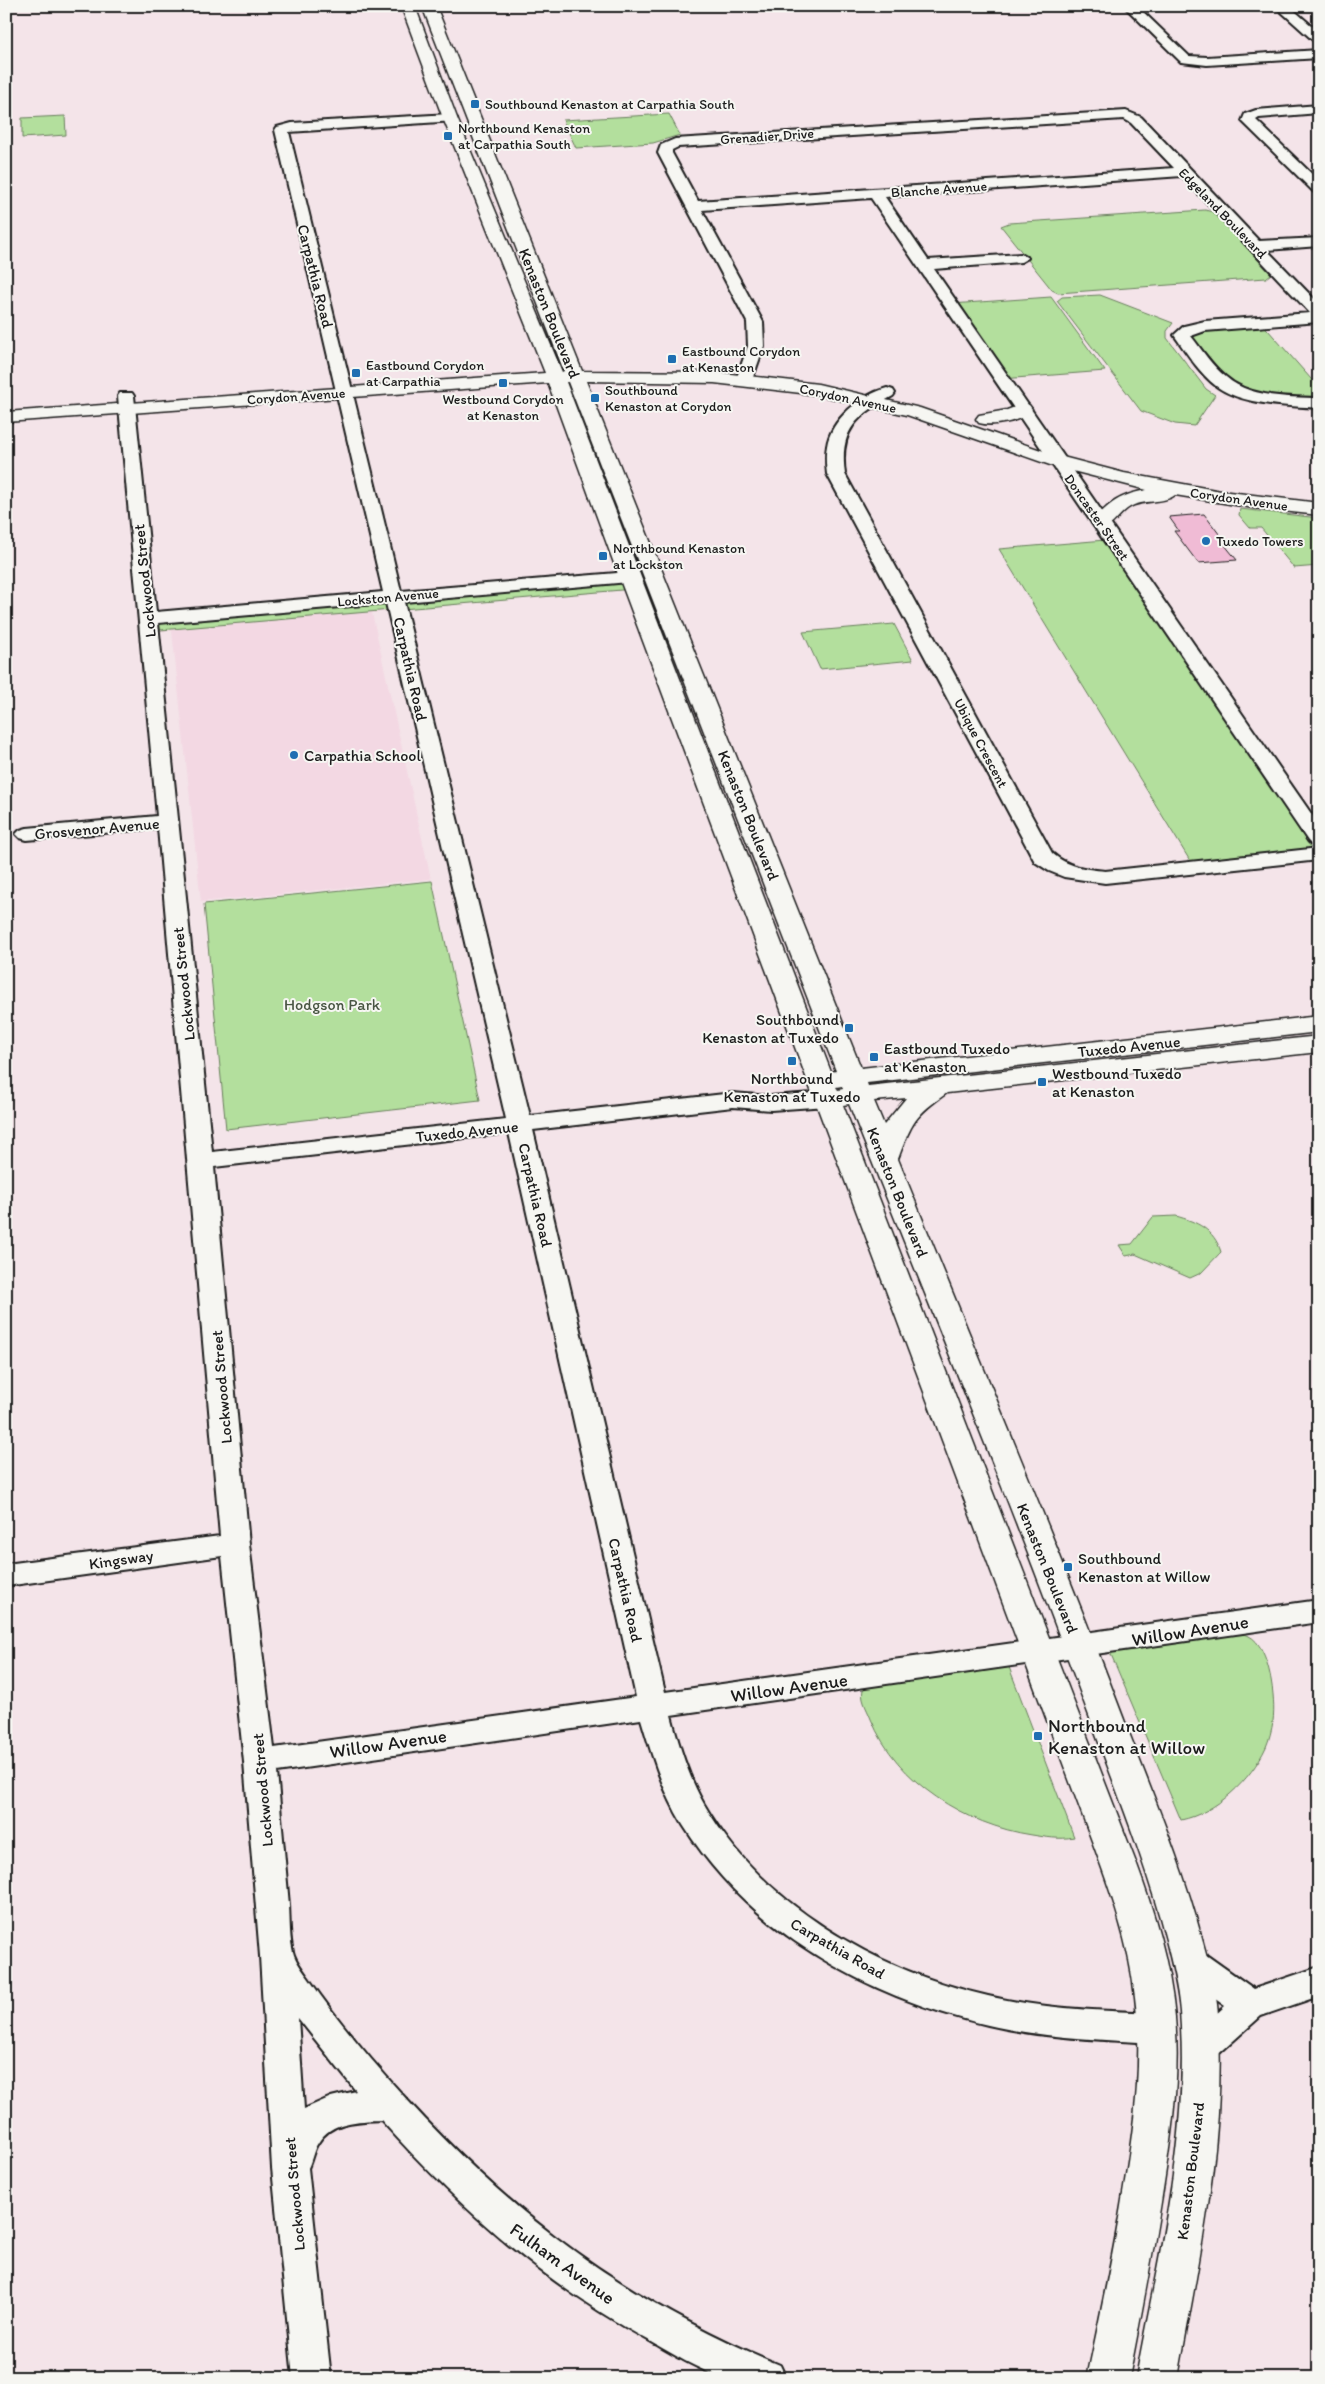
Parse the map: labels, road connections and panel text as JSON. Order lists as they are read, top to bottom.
{
  "streets": {
    "main road": ["Kenaston Boulevard", "Corydon Avenue", "Tuxedo Avenue"],
    "street": [
      "Grenadier Drive",
      "Blanche Avenue",
      "Edgeland Boulevard",
      "Carpathia Road",
      "Doncaster Street",
      "Lockwood Street",
      "Lockston Avenue",
      "Ubique Crescent",
      "Grosvenor Avenue",
      "Kingsway",
      "Willow Avenue",
      "Fulham Avenue"
    ]
  },
  "crossings": [
    ["Grenadier Drive", "Blanche Avenue"],
    ["Grenadier Drive", "Edgeland Boulevard"],
    ["Grenadier Drive", "Corydon Avenue"],
    ["Blanche Avenue", "Edgeland Boulevard"],
    ["Blanche Avenue", "Doncaster Street"],
    ["Carpathia Road", "Kenaston Boulevard"],
    ["Carpathia Road", "Corydon Avenue"],
    ["Carpathia Road", "Lockston Avenue"],
    ["Carpathia Road", "Tuxedo Avenue"],
    ["Carpathia Road", "Willow Avenue"],
    ["Kenaston Boulevard", "Corydon Avenue"],
    ["Kenaston Boulevard", "Lockston Avenue"],
    ["Kenaston Boulevard", "Tuxedo Avenue"],
    ["Kenaston Boulevard", "Willow Avenue"],
    ["Corydon Avenue", "Doncaster Street"],
    ["Corydon Avenue", "Lockwood Street"],
    ["Corydon Avenue", "Ubique Crescent"],
    ["Lockwood Street", "Lockston Avenue"],
    ["Lockwood Street", "Grosvenor Avenue"],
    ["Lockwood Street", "Tuxedo Avenue"],
    ["Lockwood Street", "Kingsway"],
    ["Lockwood Street", "Willow Avenue"],
    ["Lockwood Street", "Fulham Avenue"]
  ],
  "parks": ["Hodgson Park"],
  "places": {
    "transit": [
      "Southbound Kenaston at Carpathia South",
      "Northbound Kenaston at Carpathia South",
      "Eastbound Corydon at Kenaston",
      "Eastbound Corydon at Carpathia",
      "Westbound Corydon at Kenaston",
      "Southbound Kenaston at Corydon",
      "Northbound Kenaston at Lockston",
      "Southbound Kenaston at Tuxedo",
      "Eastbound Tuxedo at Kenaston",
      "Northbound Kenaston at Tuxedo",
      "Westbound Tuxedo at Kenaston",
      "Southbound Kenaston at Willow",
      "Northbound Kenaston at Willow"
    ],
    "other": ["Tuxedo Towers", "Carpathia School"]
  }
}
